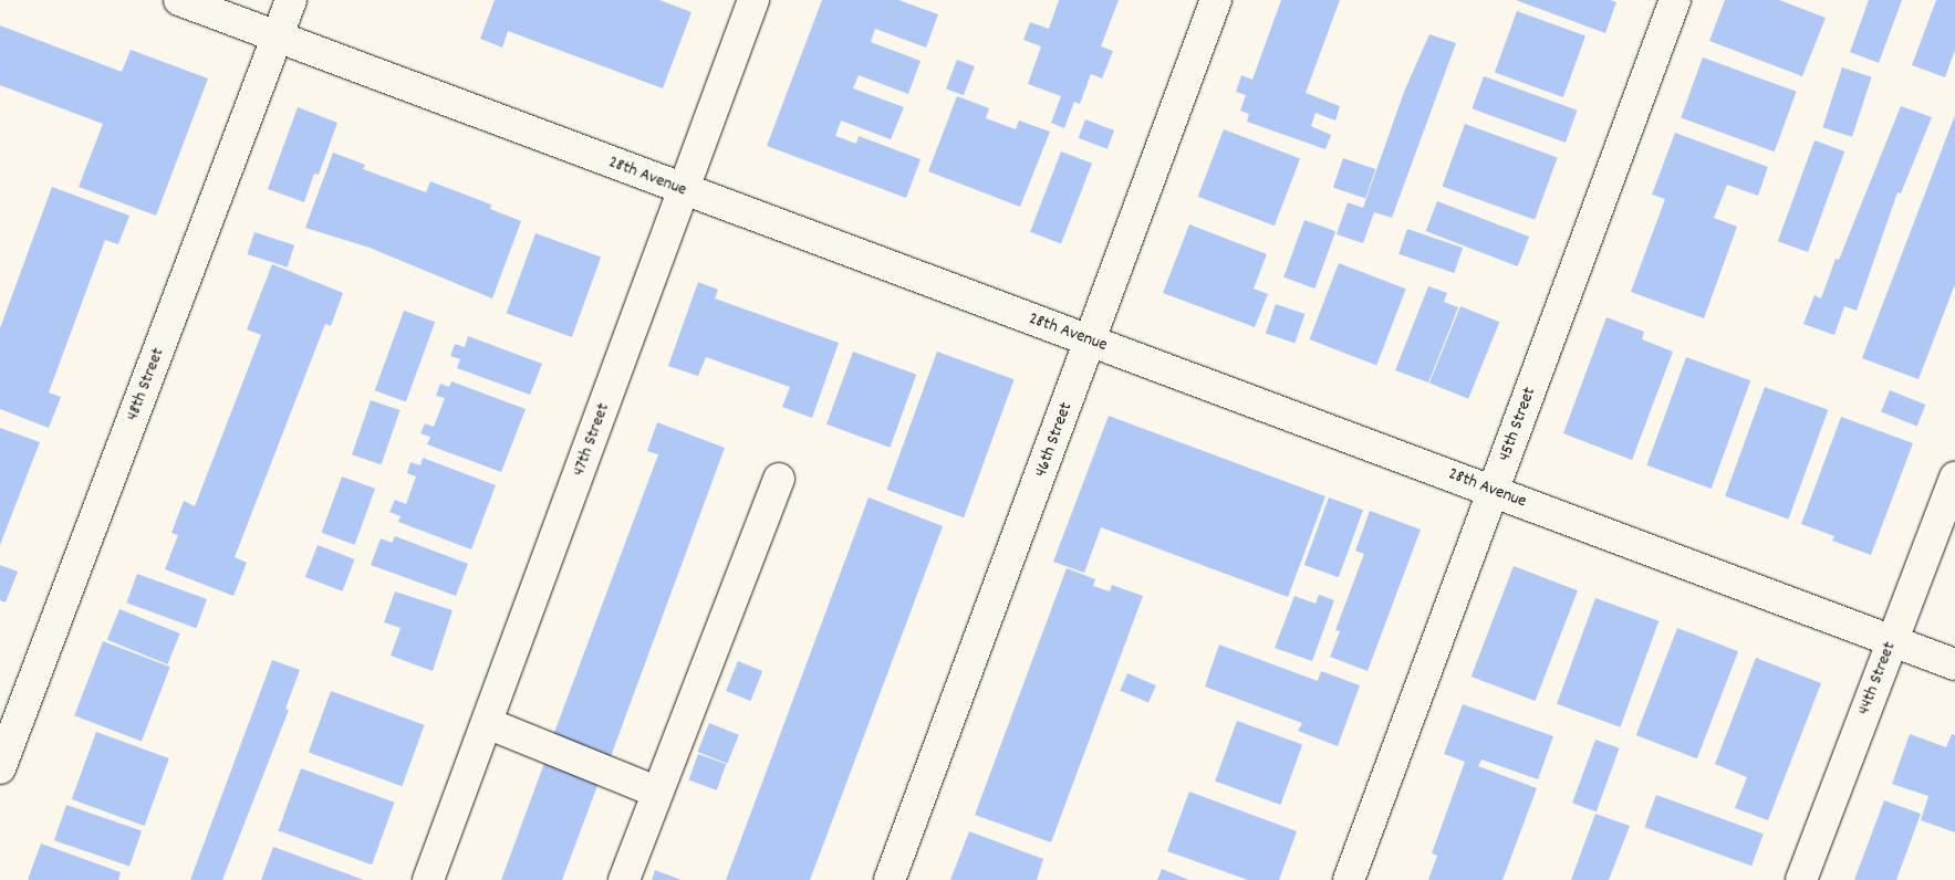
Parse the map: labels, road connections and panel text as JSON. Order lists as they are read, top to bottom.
{
  "streets": {
    "street": [
      "28th Avenue",
      "48th Street",
      "45th Street",
      "47th Street",
      "46th Street",
      "44th Street"
    ]
  },
  "crossings": [
    ["28th Avenue", "48th Street"],
    ["28th Avenue", "45th Street"],
    ["28th Avenue", "47th Street"],
    ["28th Avenue", "46th Street"],
    ["28th Avenue", "44th Street"]
  ]
}
